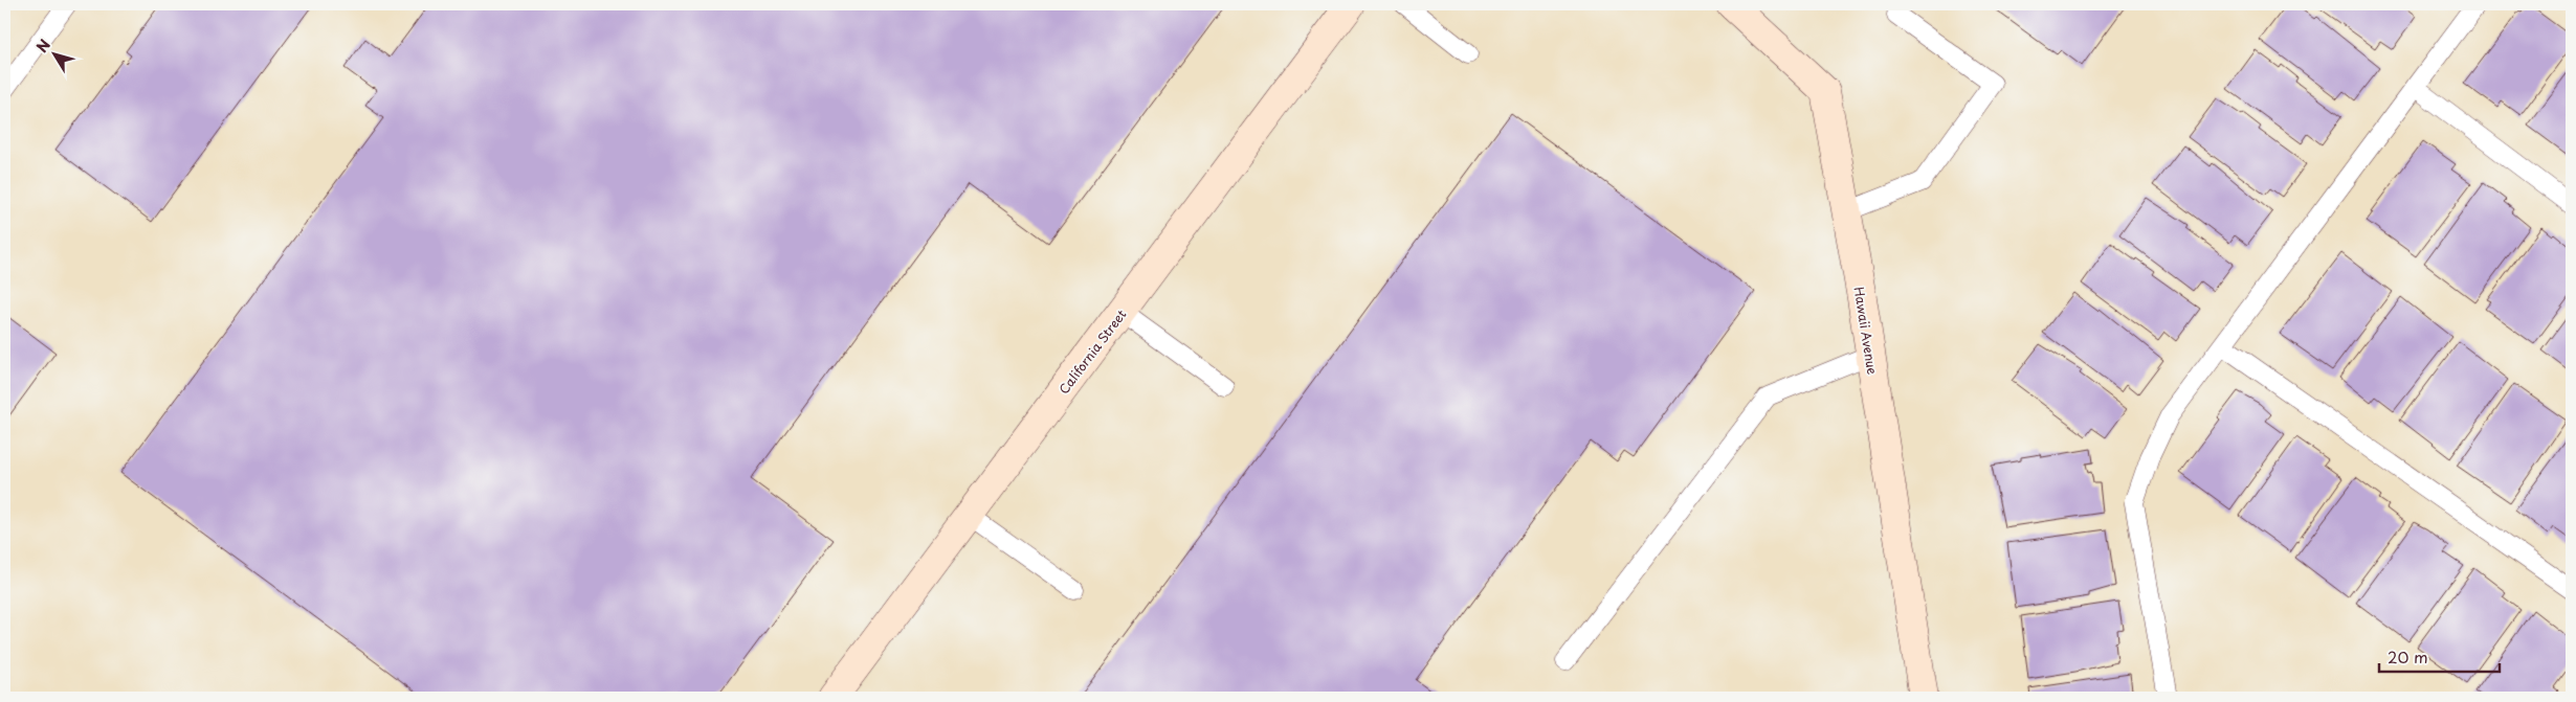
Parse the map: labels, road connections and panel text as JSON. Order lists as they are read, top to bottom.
{
  "streets": {
    "street": ["Hawaii Avenue", "California Street"]
  },
  "scale_bar": "20 m",
  "north": "top left"
}
